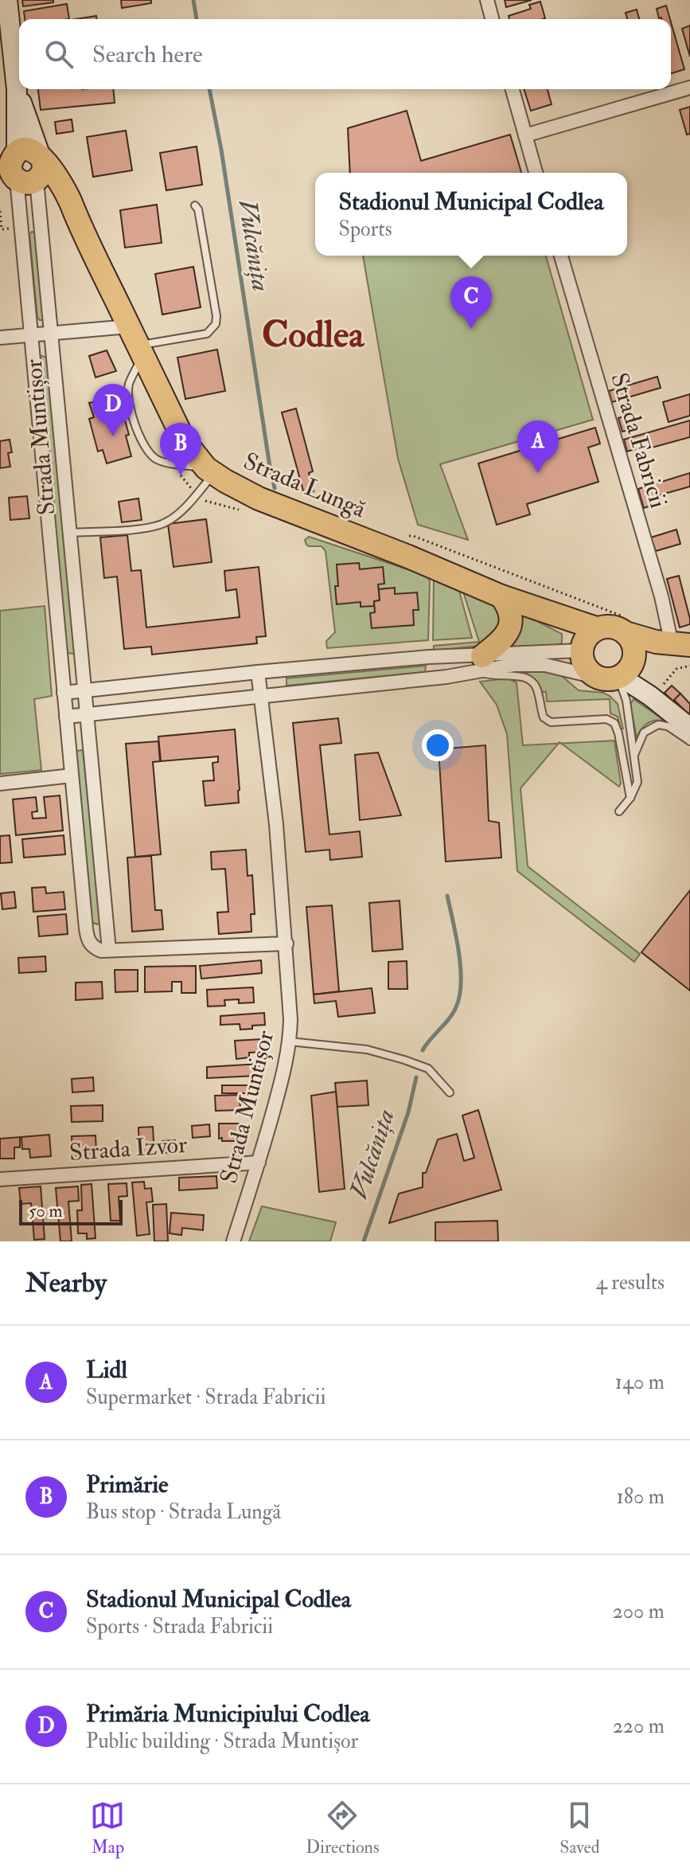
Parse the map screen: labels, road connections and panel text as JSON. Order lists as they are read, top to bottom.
{
  "streets": {
    "highway": ["Strada Lungă"],
    "street": ["Strada Muntișor", "Strada Fabricii", "Strada Izvor"]
  },
  "crossings": [
    ["Strada Muntișor", "Strada Lungă"],
    ["Strada Muntișor", "Strada Izvor"]
  ],
  "districts": ["Codlea"],
  "water": ["Vulcănița"],
  "scale_bar": "50 m",
  "page": {
    "search": "Search here",
    "popup": ["Stadionul Municipal Codlea", "Sports"],
    "pins": [
      "C",
      "D",
      "A",
      "B"
    ],
    "scale": "50 m",
    "heading": ["Nearby", "4 results"],
    "list": [
      {
        "mark": "A",
        "name": "Lidl",
        "note": "Supermarket · Strada Fabricii",
        "value": "140 m"
      },
      {
        "mark": "B",
        "name": "Primărie",
        "note": "Bus stop · Strada Lungă",
        "value": "180 m"
      },
      {
        "mark": "C",
        "name": "Stadionul Municipal Codlea",
        "note": "Sports · Strada Fabricii",
        "value": "200 m"
      },
      {
        "mark": "D",
        "name": "Primăria Municipiului Codlea",
        "note": "Public building · Strada Muntișor",
        "value": "220 m"
      }
    ],
    "nav": ["Map", "Directions", "Saved"]
  }
}
